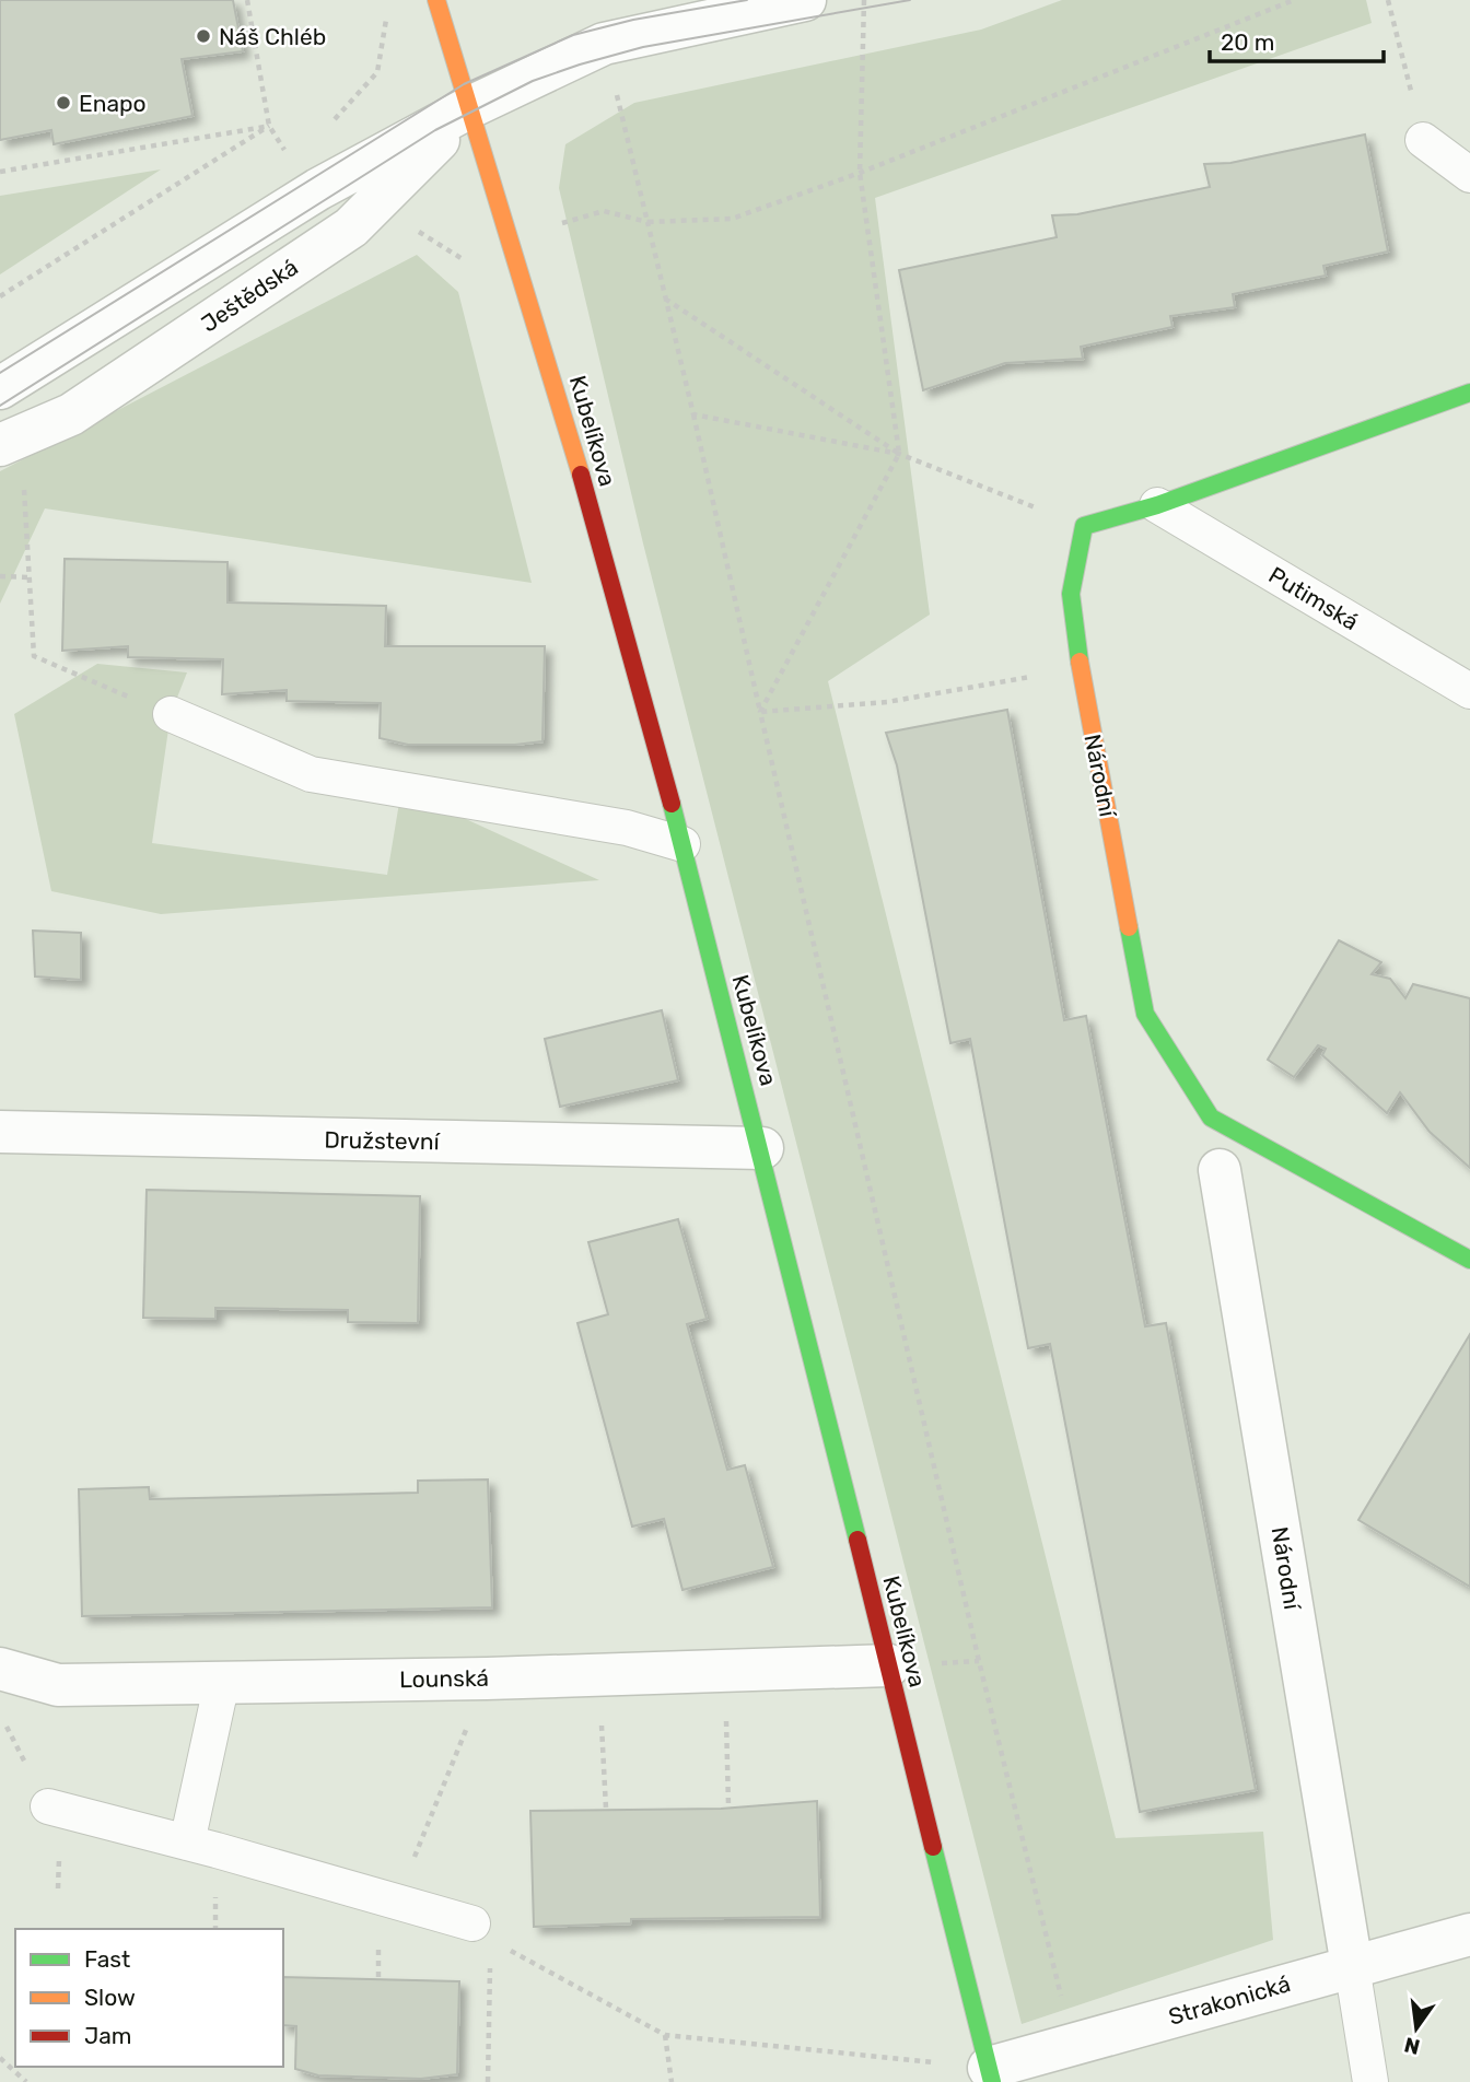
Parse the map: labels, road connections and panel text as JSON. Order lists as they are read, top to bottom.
{
  "streets": {
    "street": [
      "Ještědská",
      "Kubelíkova",
      "Národní",
      "Družstevní",
      "Lounská",
      "Strakonická"
    ],
    "lane": ["Putimská"]
  },
  "crossings": [
    ["Ještědská", "Kubelíkova"],
    ["Kubelíkova", "Družstevní"],
    ["Kubelíkova", "Lounská"],
    ["Kubelíkova", "Strakonická"],
    ["Národní", "Strakonická"]
  ],
  "places": ["Náš Chléb", "Enapo"],
  "legend": ["Fast", "Slow", "Jam"],
  "scale_bar": "20 m",
  "north": "bottom"
}
